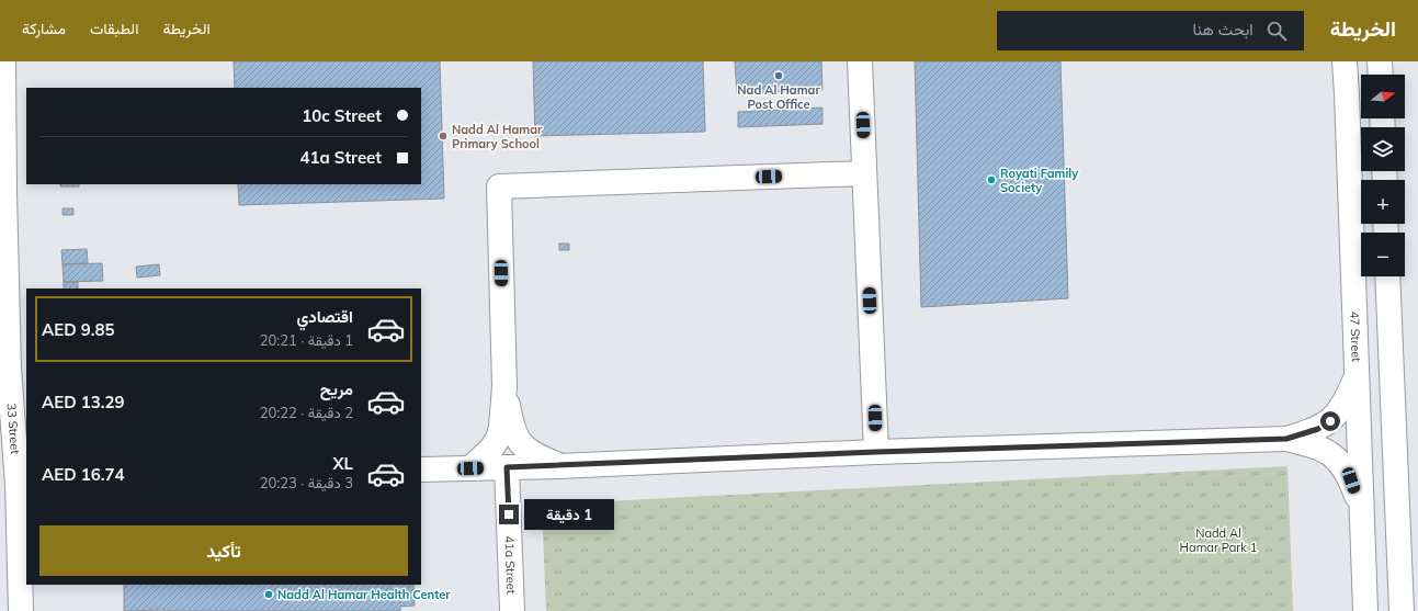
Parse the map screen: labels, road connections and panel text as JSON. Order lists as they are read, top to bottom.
{
  "streets": {
    "street": ["47 Street", "33 Street", "41a Street"]
  },
  "parks": ["Nadd Al Hamar Park 1"],
  "places": [
    "Nad Al Hamar Post Office",
    "Nadd Al Hamar Primary School",
    "Royati Family Society",
    "Nadd Al Hamar Health Center"
  ],
  "north": "right",
  "page": {
    "header": "الخريطة",
    "search": "ابحث هنا",
    "nav": ["الخريطة", "الطبقات", "مشاركة"],
    "map_buttons": ["+", "−"],
    "banner": ["10c Street", "41a Street"],
    "list": [
      {
        "name": "اقتصادي",
        "note": "1 دقيقة · 20:21",
        "value": "AED 9.85"
      },
      {
        "name": "مريح",
        "note": "2 دقيقة · 20:22",
        "value": "AED 13.29"
      },
      {
        "name": "XL",
        "note": "3 دقيقة · 20:23",
        "value": "AED 16.74"
      }
    ],
    "bubble": "1 دقيقة",
    "buttons": "تأكيد"
  }
}
